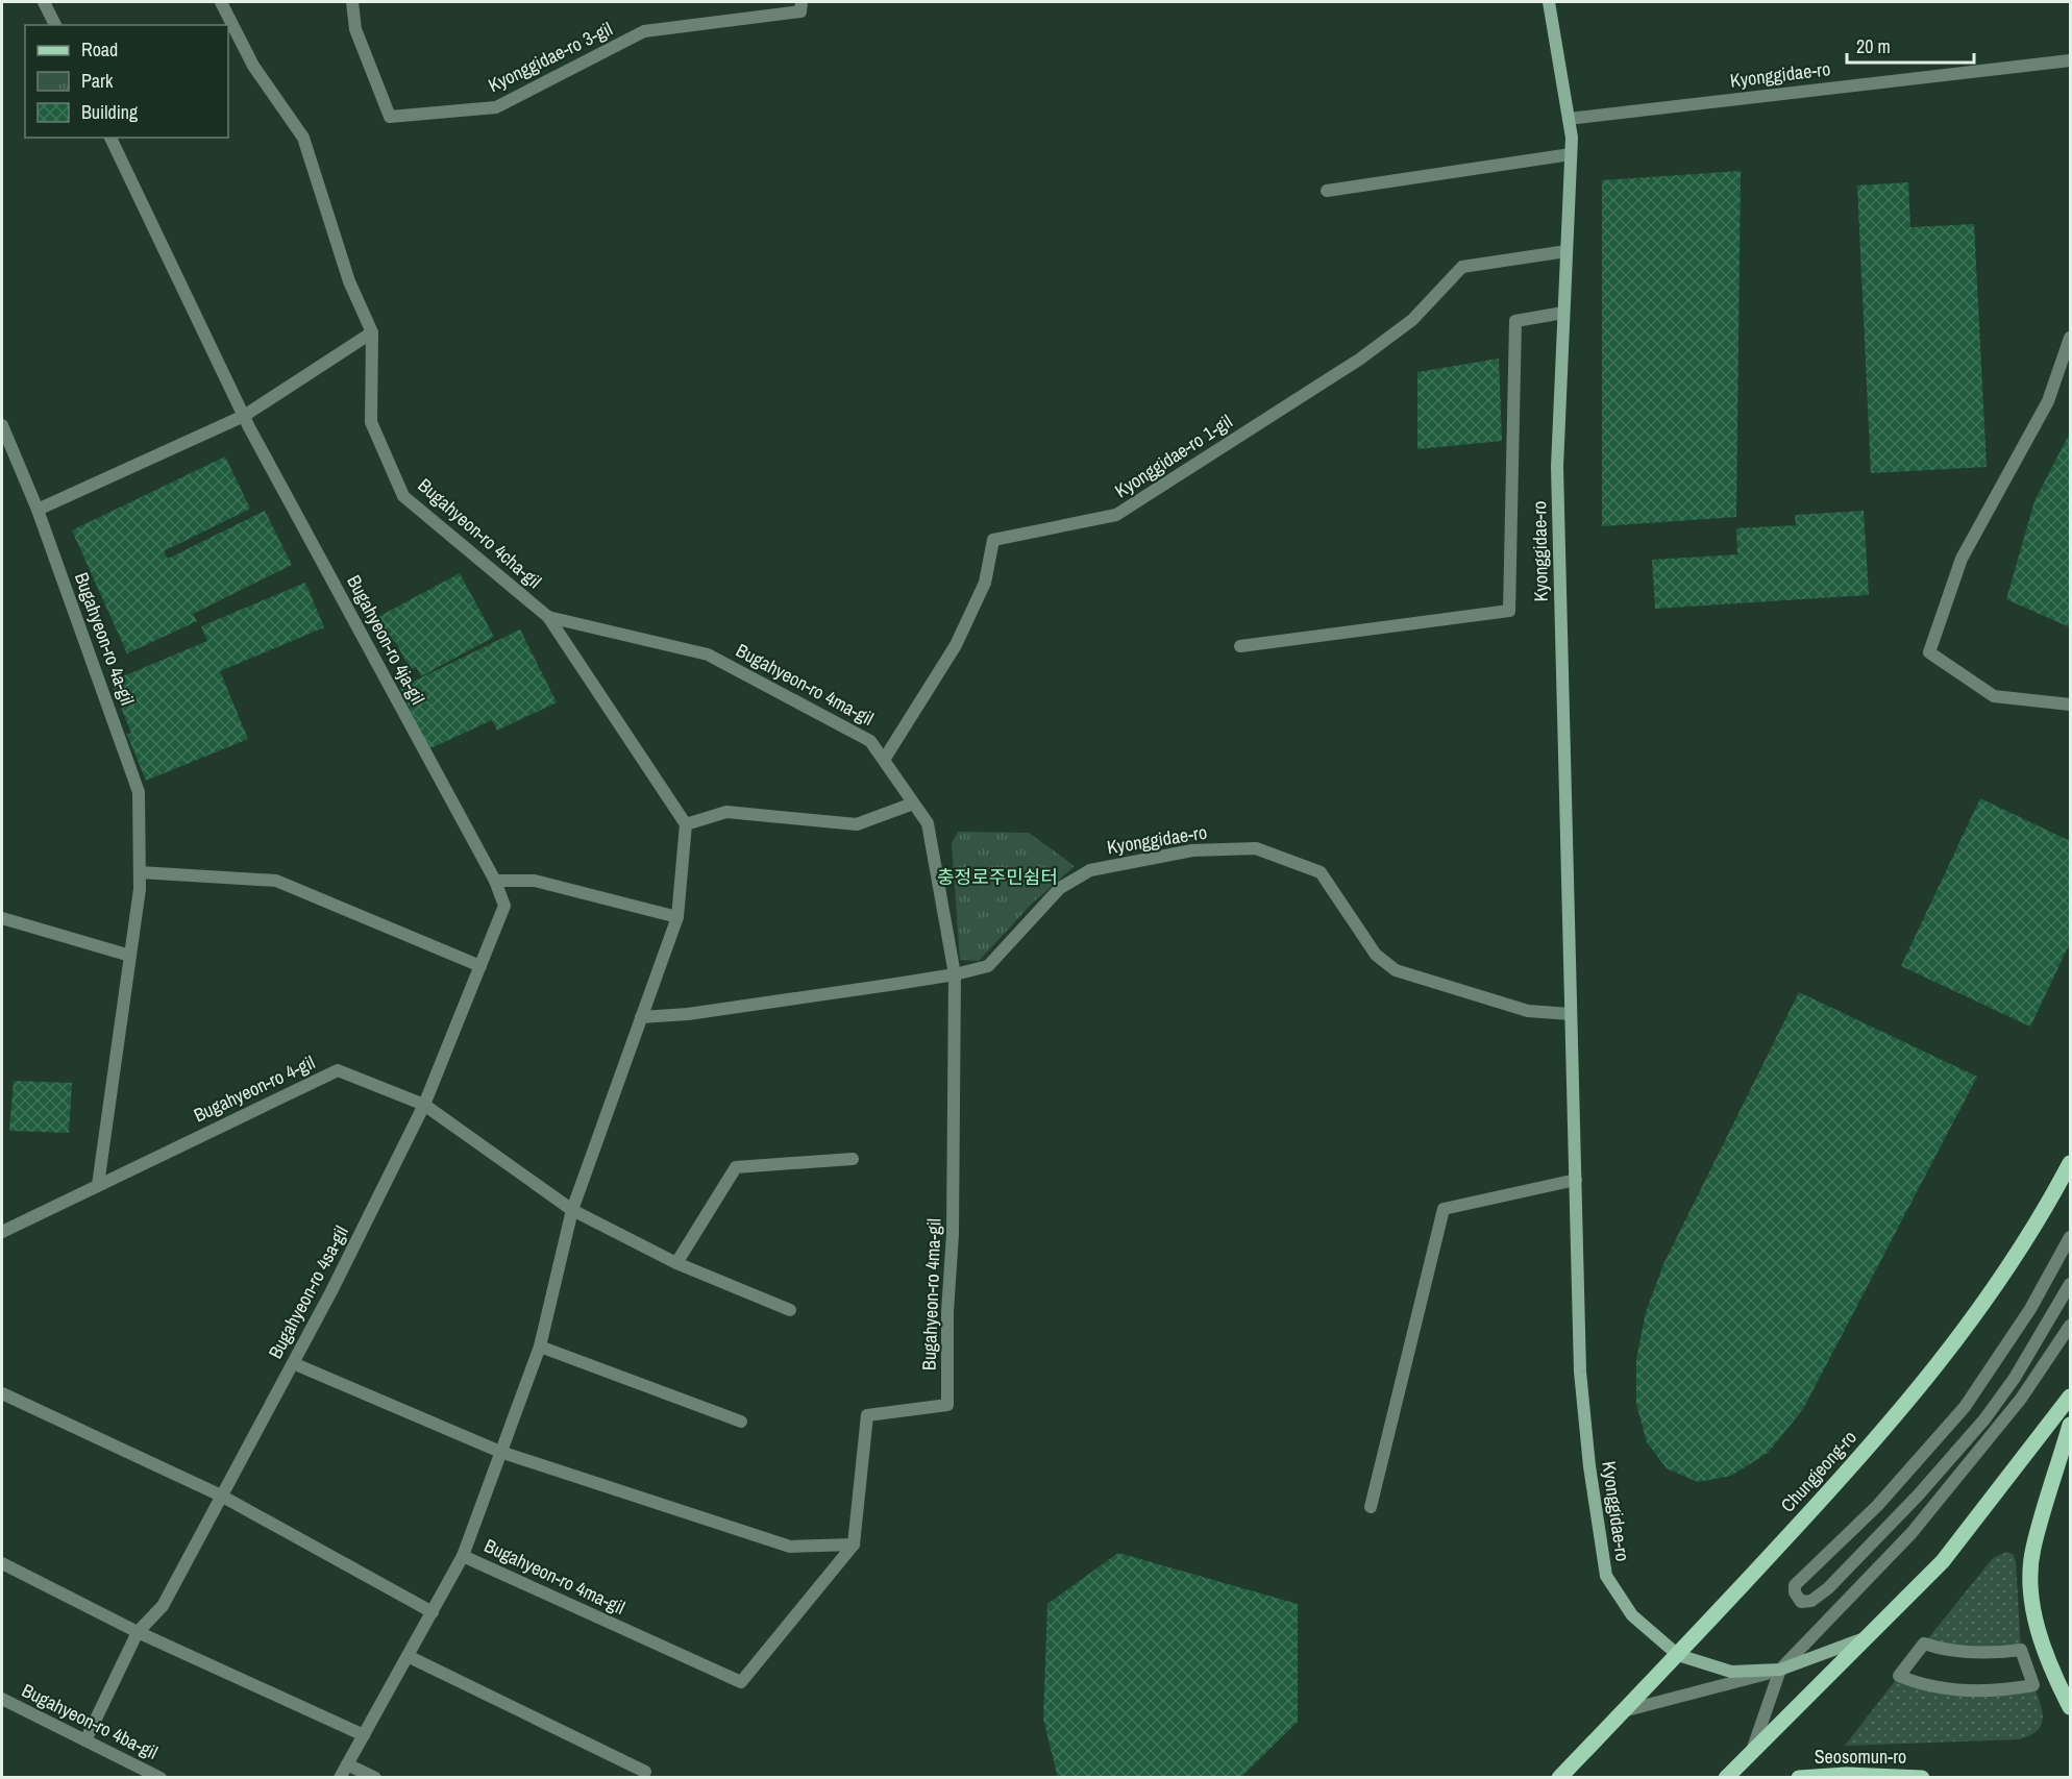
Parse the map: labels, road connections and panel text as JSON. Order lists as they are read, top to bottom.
{
  "streets": {
    "main road": ["Kyonggidae-ro", "Chungjeong-ro", "Seosomun-ro"],
    "street": [
      "Kyonggidae-ro 3-gil",
      "Kyonggidae-ro 1-gil",
      "Bugahyeon-ro 4cha-gil",
      "Bugahyeon-ro 4a-gil",
      "Bugahyeon-ro 4ja-gil",
      "Bugahyeon-ro 4ma-gil",
      "Bugahyeon-ro 4-gil",
      "Bugahyeon-ro 4sa-gil",
      "Bugahyeon-ro 4ba-gil"
    ]
  },
  "crossings": [
    ["Kyonggidae-ro", "Kyonggidae-ro 1-gil"],
    ["Kyonggidae-ro", "Bugahyeon-ro 4ma-gil"],
    ["Kyonggidae-ro", "Chungjeong-ro"],
    ["Kyonggidae-ro 1-gil", "Bugahyeon-ro 4ma-gil"],
    ["Bugahyeon-ro 4cha-gil", "Bugahyeon-ro 4ma-gil"],
    ["Bugahyeon-ro 4a-gil", "Bugahyeon-ro 4-gil"],
    ["Bugahyeon-ro 4-gil", "Bugahyeon-ro 4sa-gil"],
    ["Bugahyeon-ro 4sa-gil", "Bugahyeon-ro 4ba-gil"]
  ],
  "parks": ["충정로주민쉼터"],
  "legend": ["Road", "Park", "Building"],
  "scale_bar": "20 m"
}
